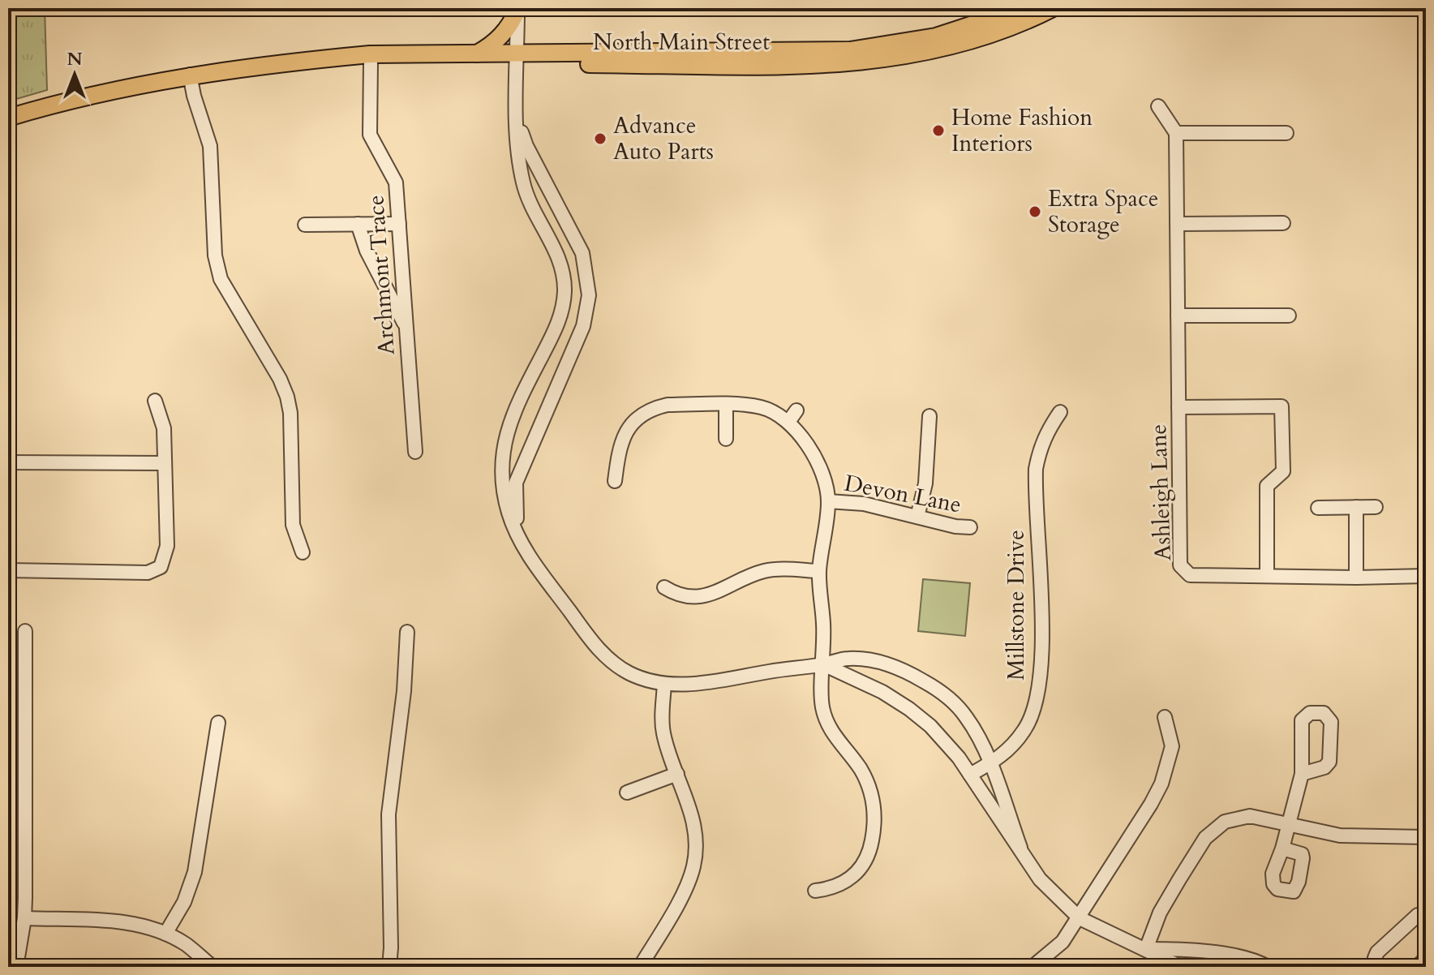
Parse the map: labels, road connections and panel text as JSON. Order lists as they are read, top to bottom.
{
  "streets": {
    "main road": ["North Main Street"],
    "street": [
      "Archmont Trace",
      "Ashleigh Lane",
      "Devon Lane",
      "Millstone Drive"
    ]
  },
  "crossings": [
    ["North Main Street", "Archmont Trace"]
  ],
  "places": ["Home Fashion Interiors", "Advance Auto Parts", "Extra Space Storage"],
  "north": "top"
}
